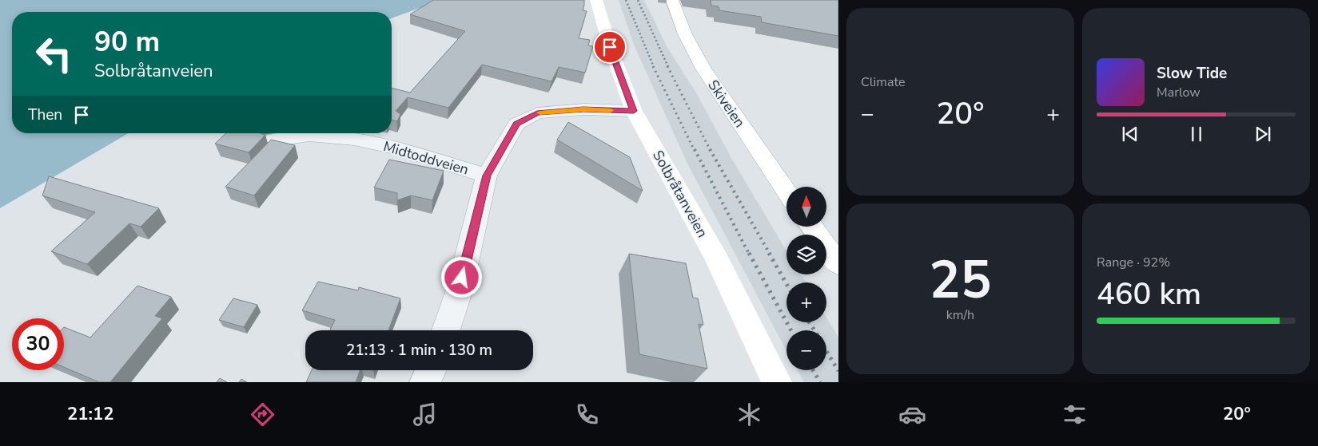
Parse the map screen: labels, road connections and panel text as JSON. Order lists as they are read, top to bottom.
{
  "streets": {
    "street": ["Skiveien", "Midtoddveien", "Solbråtanveien"]
  },
  "crossings": [
    ["Midtoddveien", "Solbråtanveien"]
  ],
  "north": "top",
  "page": {
    "tile": [
      "Climate",
      ["25", "km/h"],
      ["Range · 92%", "460 km"]
    ],
    "turn": ["90 m", "Solbråtanveien"],
    "song": ["Slow Tide", "Marlow"],
    "then": "Then",
    "heat": ["−", "20°", "+"],
    "map_buttons": ["+", "−"],
    "limit": "30",
    "trip": "21:13 · 1 min · 130 m",
    "tabs": ["21:12", "20°"]
  }
}
